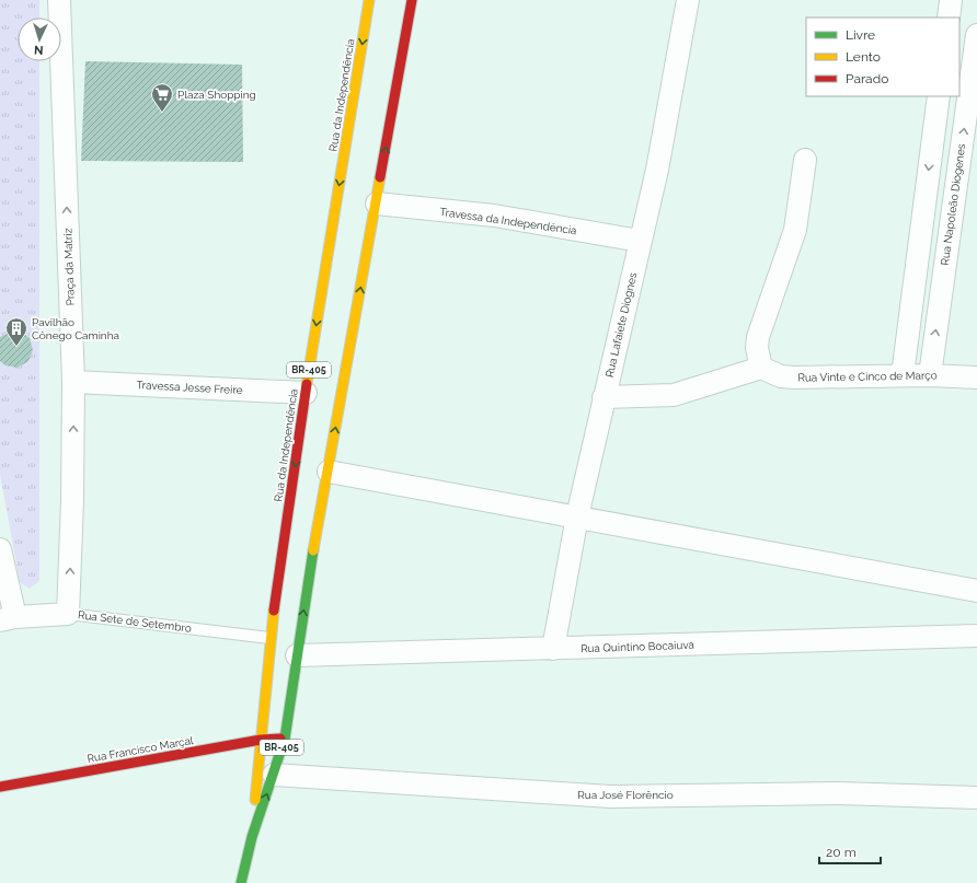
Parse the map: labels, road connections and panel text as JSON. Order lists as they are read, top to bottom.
{
  "streets": {
    "main road": ["Rua da Independência", "BR-405", "Rua Francisco Marçal"],
    "street": [
      "Rua Napoleão Diogenes",
      "Travessa da Independência",
      "Praça da Matriz",
      "Rua Lafaiete Diognes",
      "Rua Vinte e Cinco de Março",
      "Travessa Jesse Freire",
      "Rua Sete de Setembro",
      "Rua Quintino Bocaiuva",
      "Rua José Florêncio"
    ]
  },
  "crossings": [
    ["Rua da Independência", "BR-405"],
    ["Rua da Independência", "Travessa Jesse Freire"],
    ["Rua da Independência", "Rua Sete de Setembro"],
    ["Rua da Independência", "Rua Francisco Marçal"],
    ["Rua Napoleão Diogenes", "Rua Vinte e Cinco de Março"],
    ["Travessa da Independência", "Rua Lafaiete Diognes"],
    ["Travessa da Independência", "BR-405"],
    ["Praça da Matriz", "Travessa Jesse Freire"],
    ["Praça da Matriz", "Rua Sete de Setembro"],
    ["Rua Lafaiete Diognes", "Rua Quintino Bocaiuva"],
    ["BR-405", "Rua Quintino Bocaiuva"],
    ["BR-405", "Rua Francisco Marçal"],
    ["BR-405", "Rua José Florêncio"]
  ],
  "one_way": ["Praça da Matriz"],
  "places": {
    "supermarket": ["Plaza Shopping"],
    "building": ["Pavilhão Cônego Caminha"]
  },
  "legend": ["Livre", "Lento", "Parado"],
  "scale_bar": "20 m",
  "north": "bottom"
}
